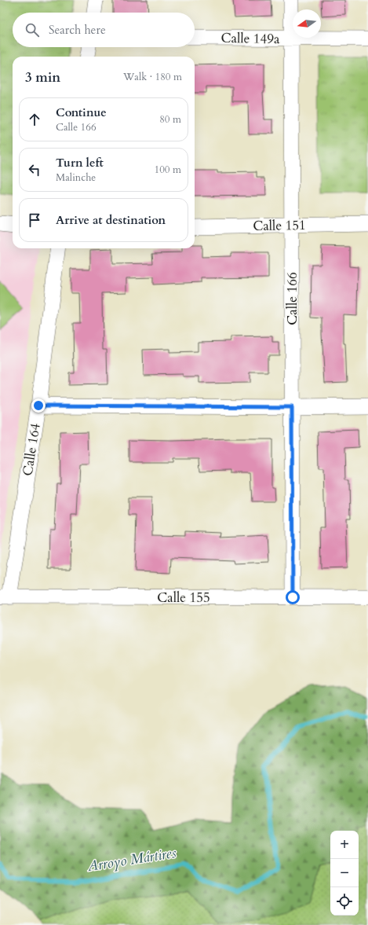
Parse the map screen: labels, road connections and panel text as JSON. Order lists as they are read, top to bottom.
{
  "streets": {
    "street": [
      "Calle 149a",
      "Calle 151",
      "Calle 166",
      "Calle 164",
      "Calle 155"
    ]
  },
  "crossings": [
    ["Calle 149a", "Calle 166"],
    ["Calle 151", "Calle 166"],
    ["Calle 166", "Calle 155"],
    ["Calle 164", "Calle 155"]
  ],
  "water": ["Arroyo Mártires"],
  "north": "left",
  "page": {
    "search": "Search here",
    "heading": ["3 min", "Walk · 180 m"],
    "list": [
      ["Continue", "Calle 166", "80 m"],
      ["Turn left", "Malinche", "100 m"],
      "Arrive at destination"
    ],
    "map_buttons": ["+", "−"]
  }
}
